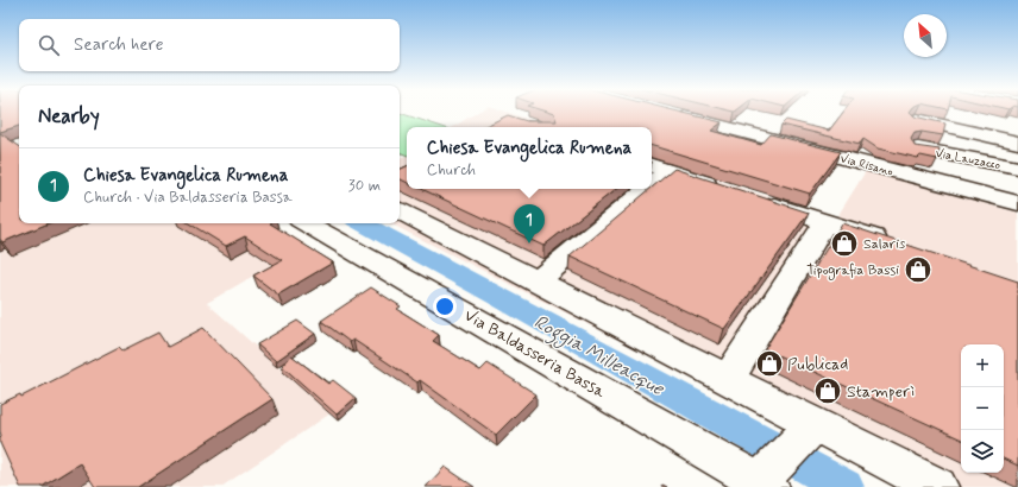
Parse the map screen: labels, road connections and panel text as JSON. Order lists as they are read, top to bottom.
{
  "streets": {
    "street": ["Via Lauzacco", "Via Risano", "Via Baldasseria Bassa"]
  },
  "water": ["Roggia Milleacque"],
  "places": {
    "shop": [
      "Salaris",
      "Tipografia Bassi",
      "Publicad",
      "Stamperì"
    ]
  },
  "north": "top left",
  "page": {
    "search": "Search here",
    "heading": "Nearby",
    "popup": ["Chiesa Evangelica Rumena", "Church"],
    "list": [
      {
        "mark": "1",
        "name": "Chiesa Evangelica Rumena",
        "note": "Church · Via Baldasseria Bassa",
        "value": "30 m"
      }
    ],
    "pins": "1",
    "map_buttons": ["+", "−"]
  }
}
